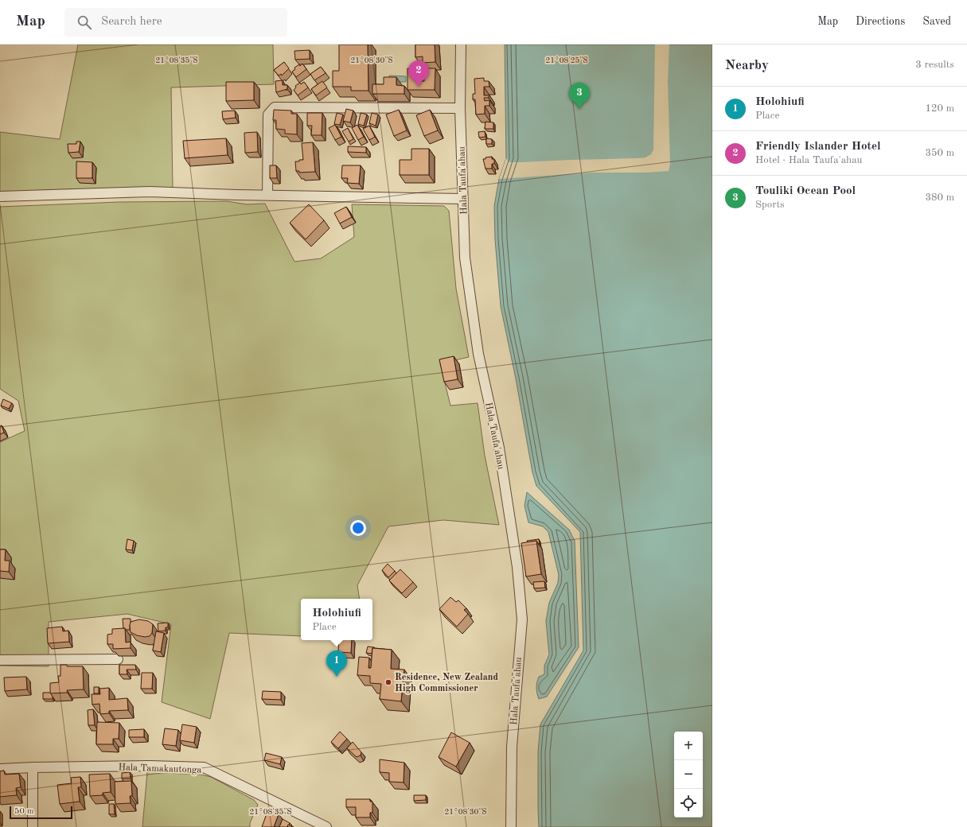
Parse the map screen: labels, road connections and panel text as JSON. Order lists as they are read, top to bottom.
{
  "streets": {
    "street": ["Hala Taufa'ahau", "Hala Tamakautonga"]
  },
  "places": ["Residence, New Zealand High Commissioner"],
  "scale_bar": "50 m",
  "page": {
    "header": "Map",
    "search": "Search here",
    "nav": ["Map", "Directions", "Saved"],
    "heading": ["Nearby", "3 results"],
    "pins": ["2", "3", "1"],
    "list": [
      {
        "mark": "1",
        "name": "Holohiufi",
        "note": "Place",
        "value": "120 m"
      },
      {
        "mark": "2",
        "name": "Friendly Islander Hotel",
        "note": "Hotel · Hala Taufa'ahau",
        "value": "350 m"
      },
      {
        "mark": "3",
        "name": "Touliki Ocean Pool",
        "note": "Sports",
        "value": "380 m"
      }
    ],
    "popup": ["Holohiufi", "Place"],
    "map_buttons": ["+", "−"],
    "scale": "50 m"
  },
  "coordinates": ["21°08'35\"S", "21°08'30\"S", "21°08'25\"S"]
}
